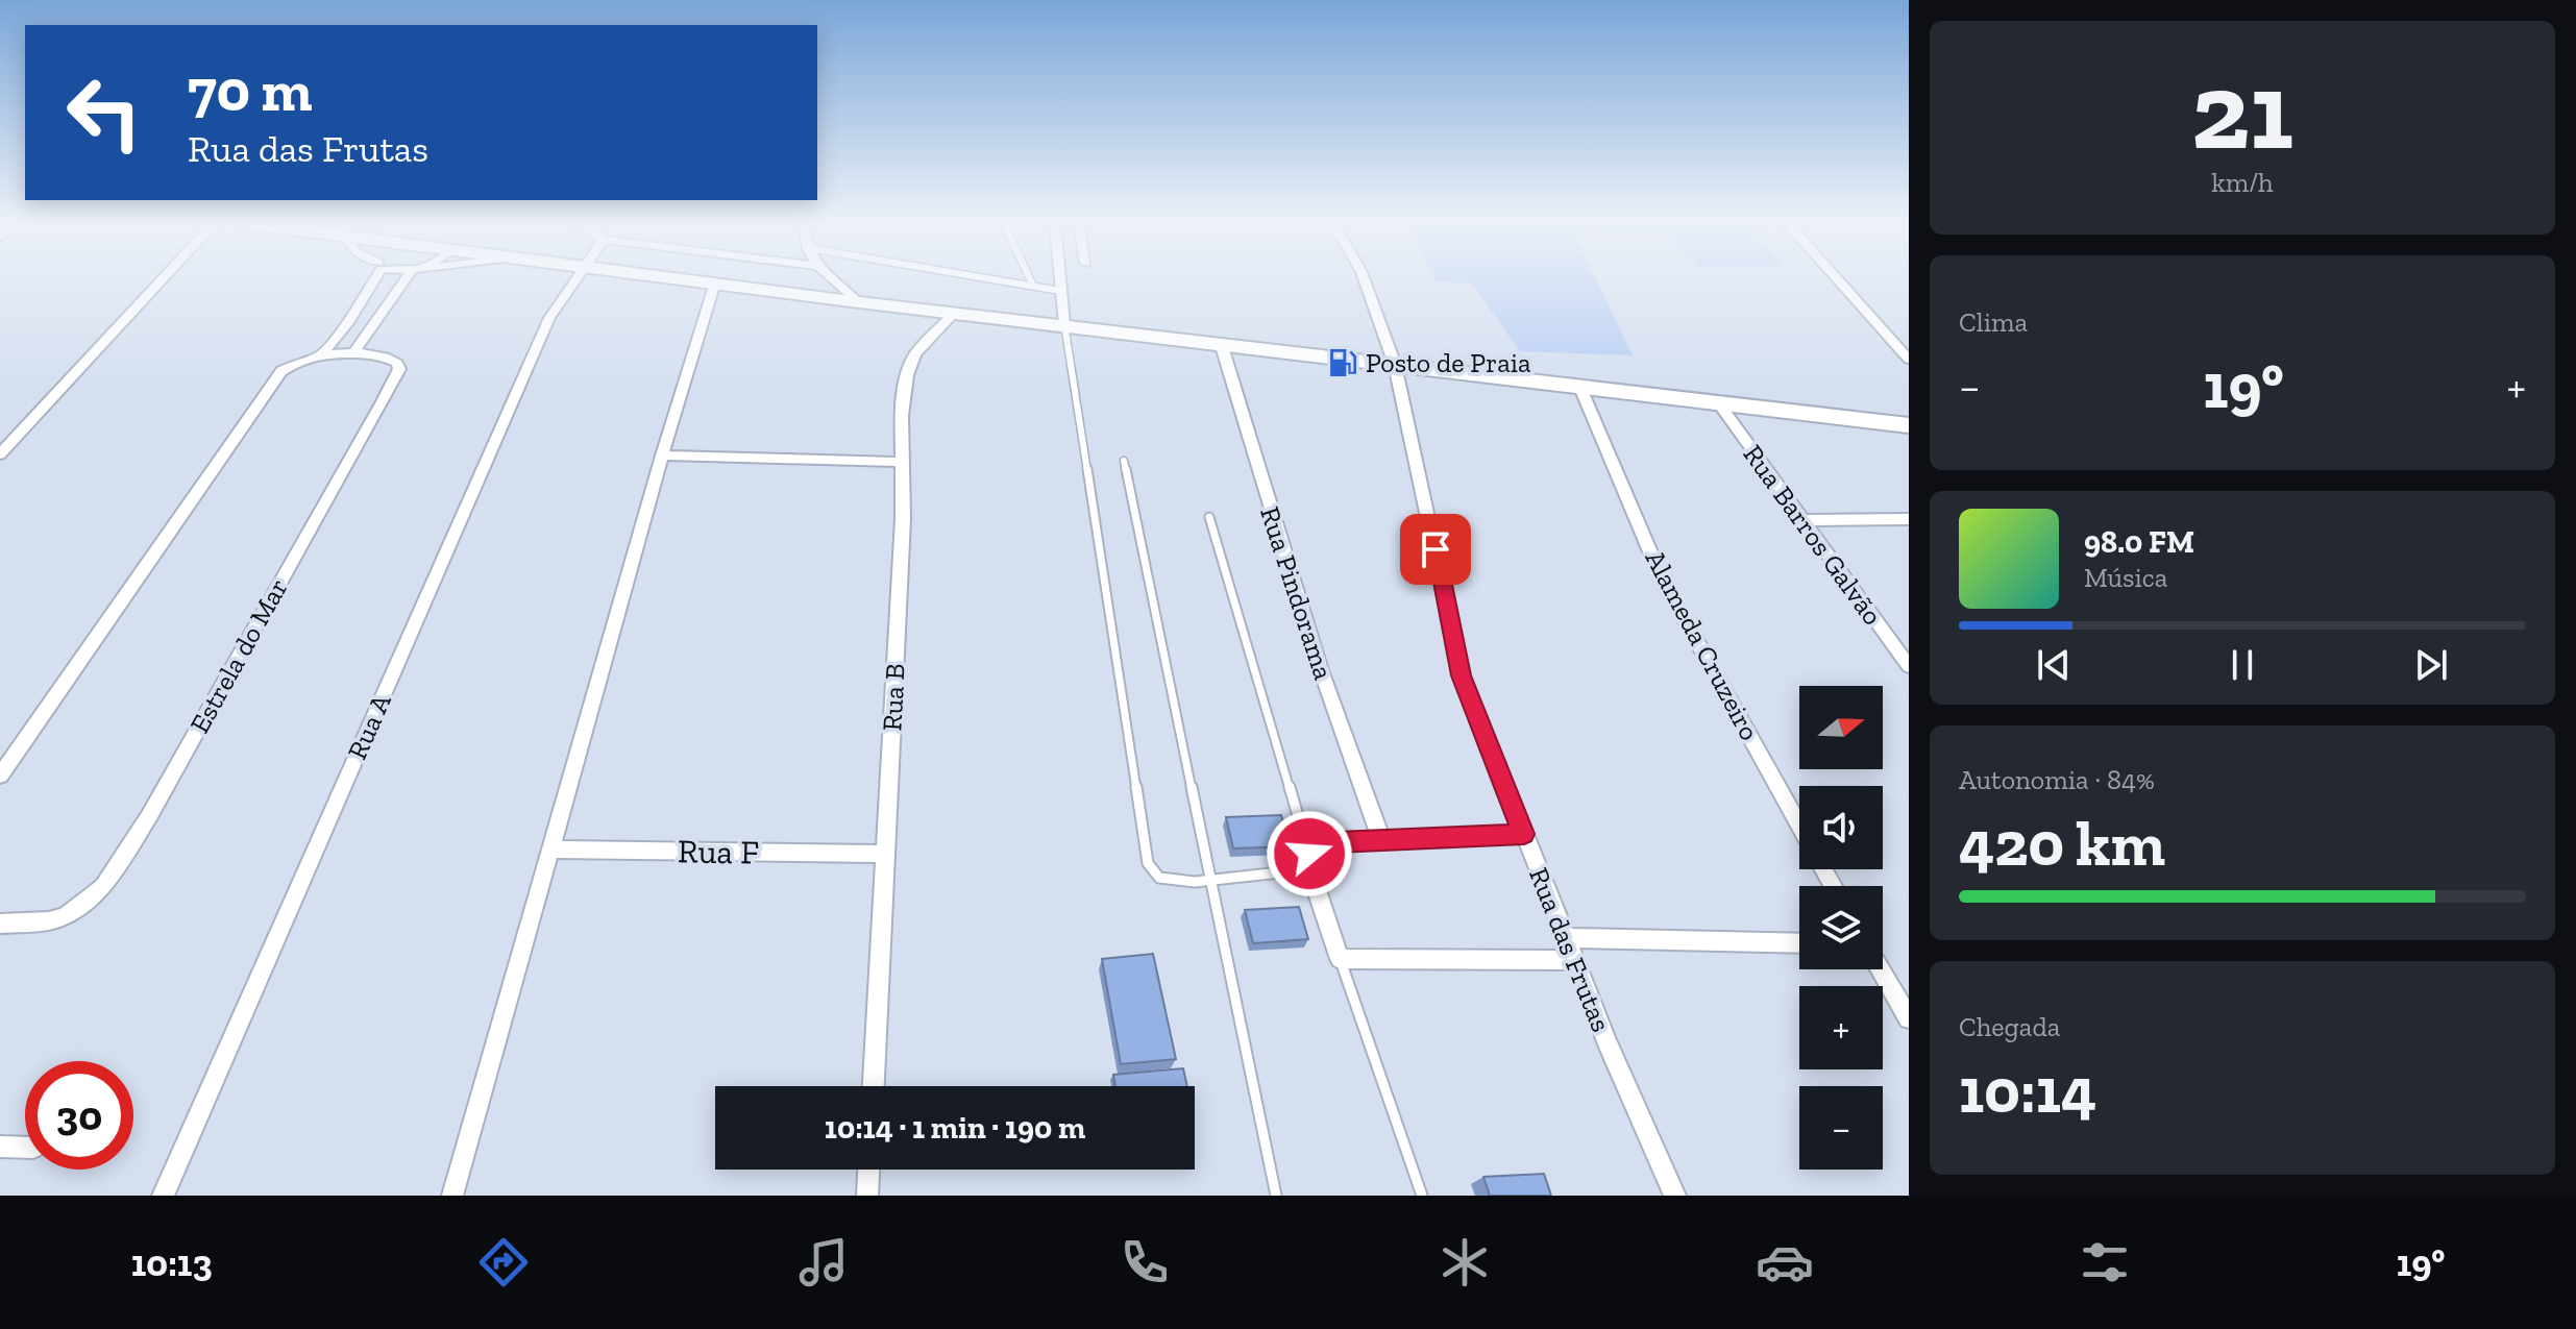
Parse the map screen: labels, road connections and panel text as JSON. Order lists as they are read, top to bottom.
{
  "streets": {
    "street": [
      "Rua Barros Galvão",
      "Rua Pindorama",
      "Alameda Cruzeiro",
      "Estrela do Mar",
      "Rua B",
      "Rua A",
      "Rua F",
      "Rua das Frutas"
    ]
  },
  "crossings": [
    ["Rua B", "Rua F"]
  ],
  "places": {
    "fuel station": ["Posto de Praia"]
  },
  "north": "right",
  "page": {
    "tile": [
      ["21", "km/h"],
      "Clima",
      ["Autonomia · 84%", "420 km"],
      ["Chegada", "10:14"]
    ],
    "turn": ["70 m", "Rua das Frutas"],
    "heat": ["−", "19°", "+"],
    "song": ["98.0 FM", "Música"],
    "map_buttons": ["+", "−"],
    "limit": "30",
    "trip": "10:14 · 1 min · 190 m",
    "tabs": ["10:13", "19°"]
  }
}
